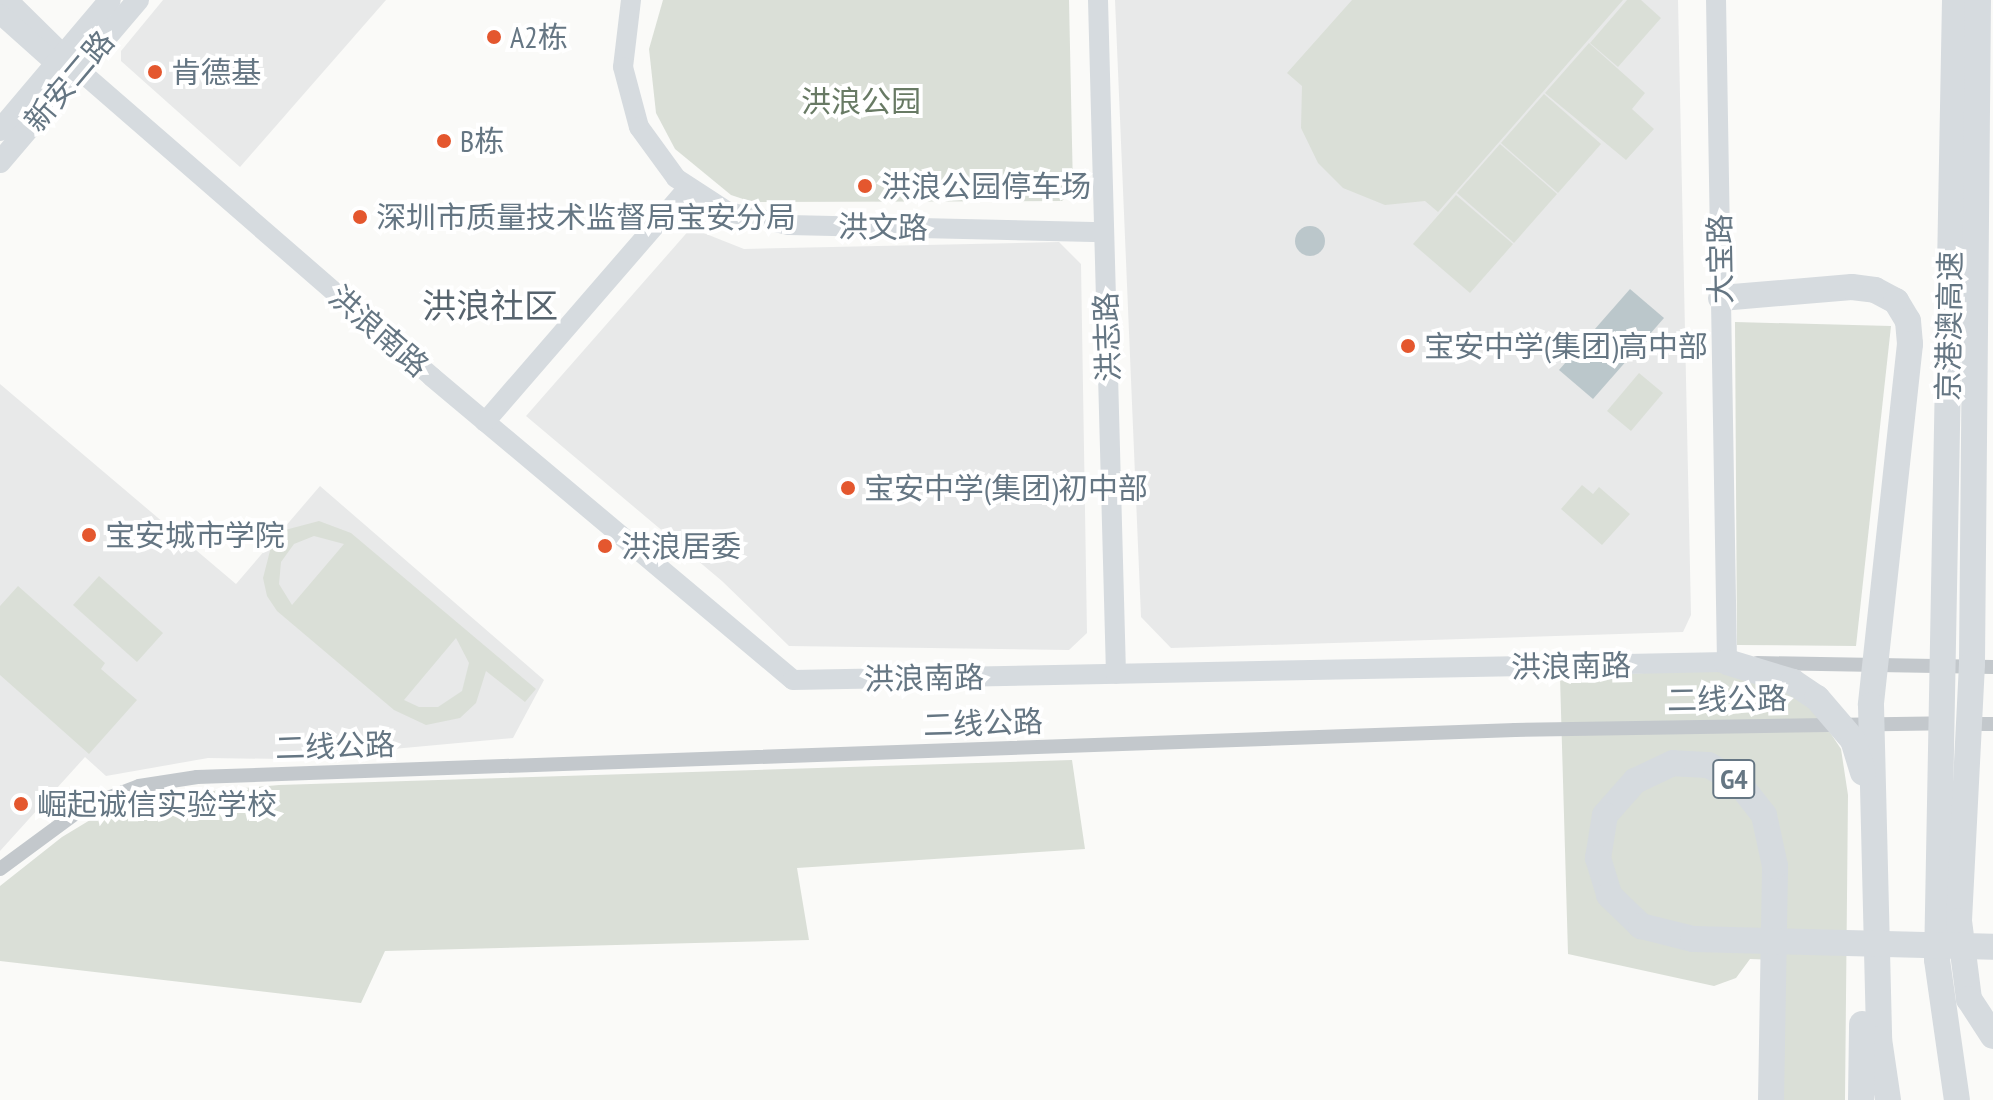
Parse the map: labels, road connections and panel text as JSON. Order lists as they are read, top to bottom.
{
  "streets": {
    "highway": ["京港澳高速", "G4"],
    "main road": [
      "新安二路",
      "洪文路",
      "大宝路",
      "洪浪南路",
      "洪志路"
    ],
    "street": ["二线公路"]
  },
  "crossings": [
    ["新安二路", "洪浪南路"],
    ["洪文路", "洪志路"],
    ["大宝路", "洪浪南路"],
    ["京港澳高速", "洪浪南路"],
    ["洪浪南路", "洪志路"]
  ],
  "districts": ["洪浪社区"],
  "parks": ["洪浪公园"],
  "places": [
    "A2栋",
    "肯德基",
    "B栋",
    "洪浪公园停车场",
    "深圳市质量技术监督局宝安分局",
    "宝安中学(集团)高中部",
    "宝安中学(集团)初中部",
    "宝安城市学院",
    "洪浪居委",
    "崛起诚信实验学校"
  ]
}
